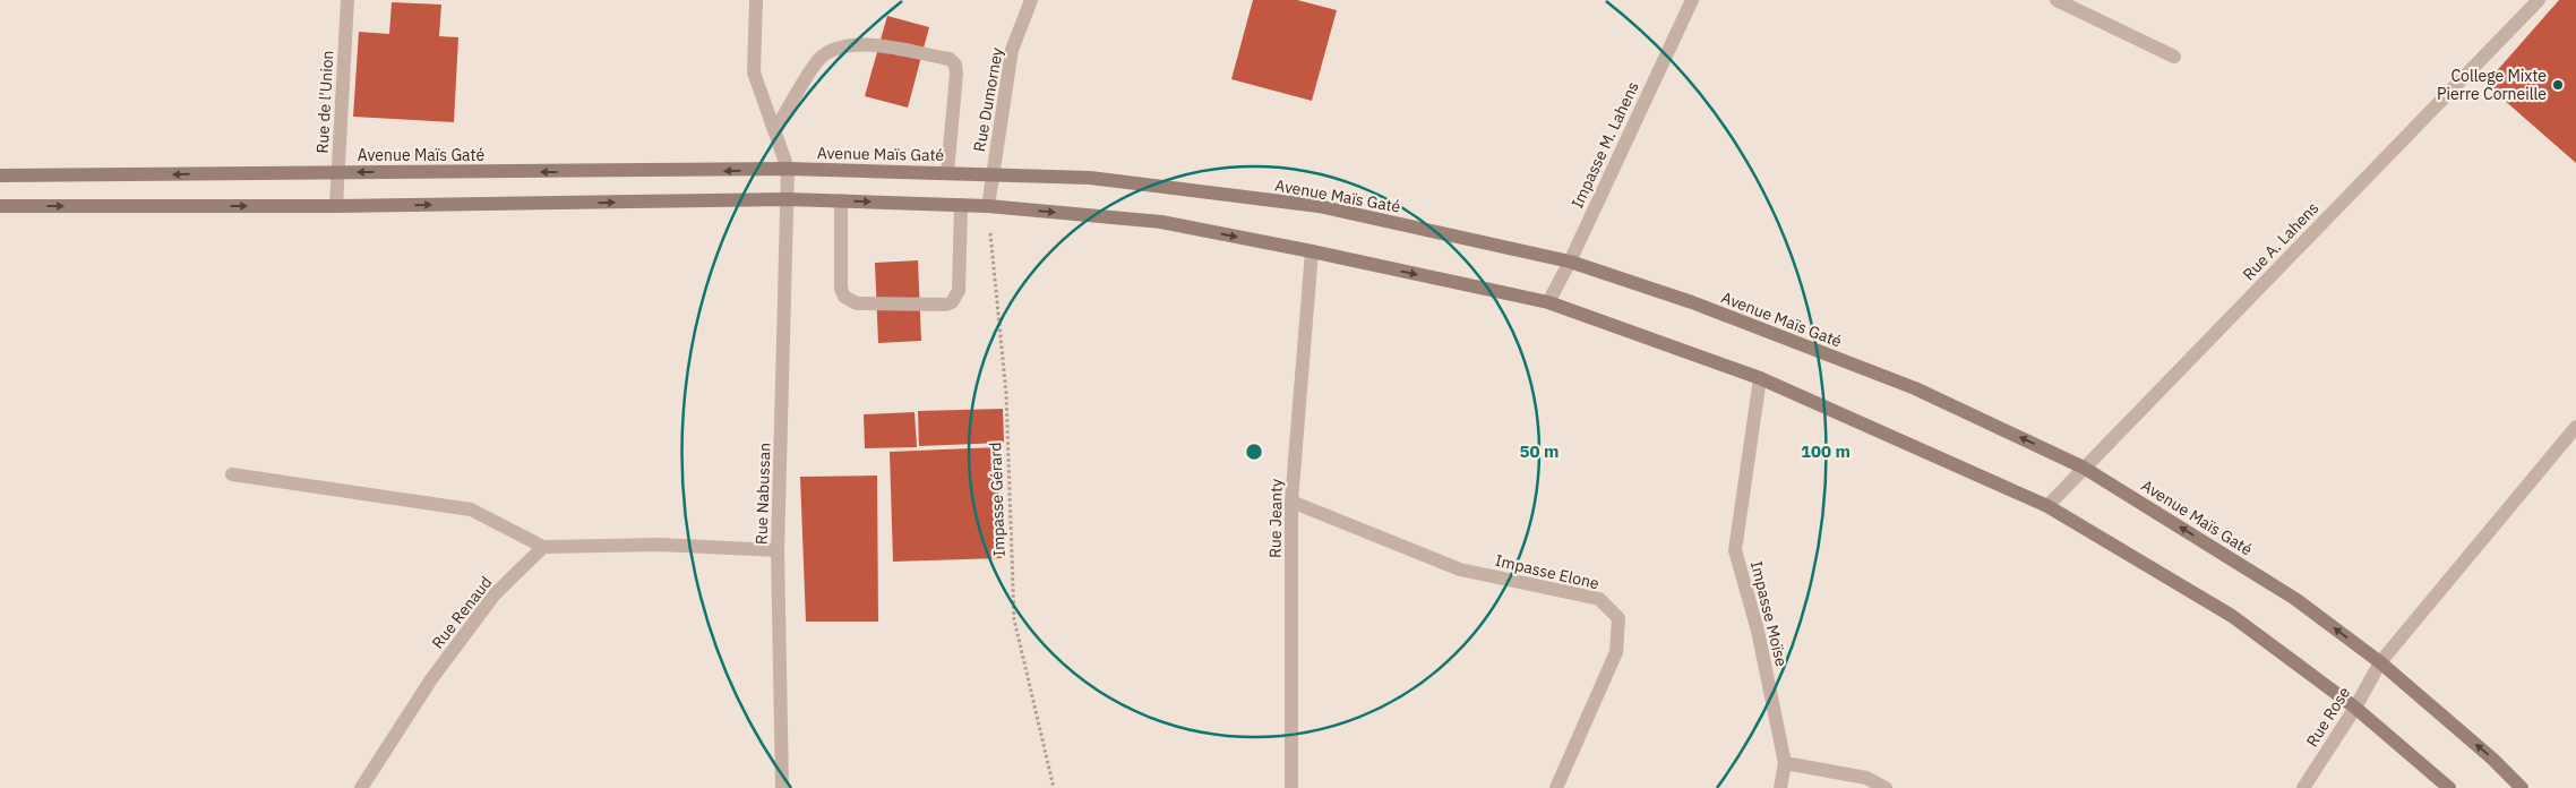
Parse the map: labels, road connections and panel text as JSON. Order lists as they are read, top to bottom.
{
  "streets": {
    "main road": ["Avenue Maïs Gaté"],
    "street": [
      "Rue Dumorney",
      "Rue de l'Union",
      "Impasse M. Lahens",
      "Rue A. Lahens",
      "Rue Nabussan",
      "Rue Jeanty",
      "Impasse Elone",
      "Rue Renaud",
      "Impasse Moïse",
      "Rue Rose"
    ],
    "path": ["Impasse Gérard"]
  },
  "crossings": [
    ["Rue Dumorney", "Avenue Maïs Gaté"],
    ["Rue Dumorney", "Impasse Gérard"],
    ["Rue de l'Union", "Avenue Maïs Gaté"],
    ["Impasse M. Lahens", "Avenue Maïs Gaté"],
    ["Avenue Maïs Gaté", "Rue A. Lahens"],
    ["Avenue Maïs Gaté", "Rue Nabussan"],
    ["Avenue Maïs Gaté", "Rue Rose"],
    ["Rue Jeanty", "Impasse Elone"]
  ],
  "places": ["College Mixte Pierre Corneille"],
  "rings": ["50 m", "100 m"]
}
